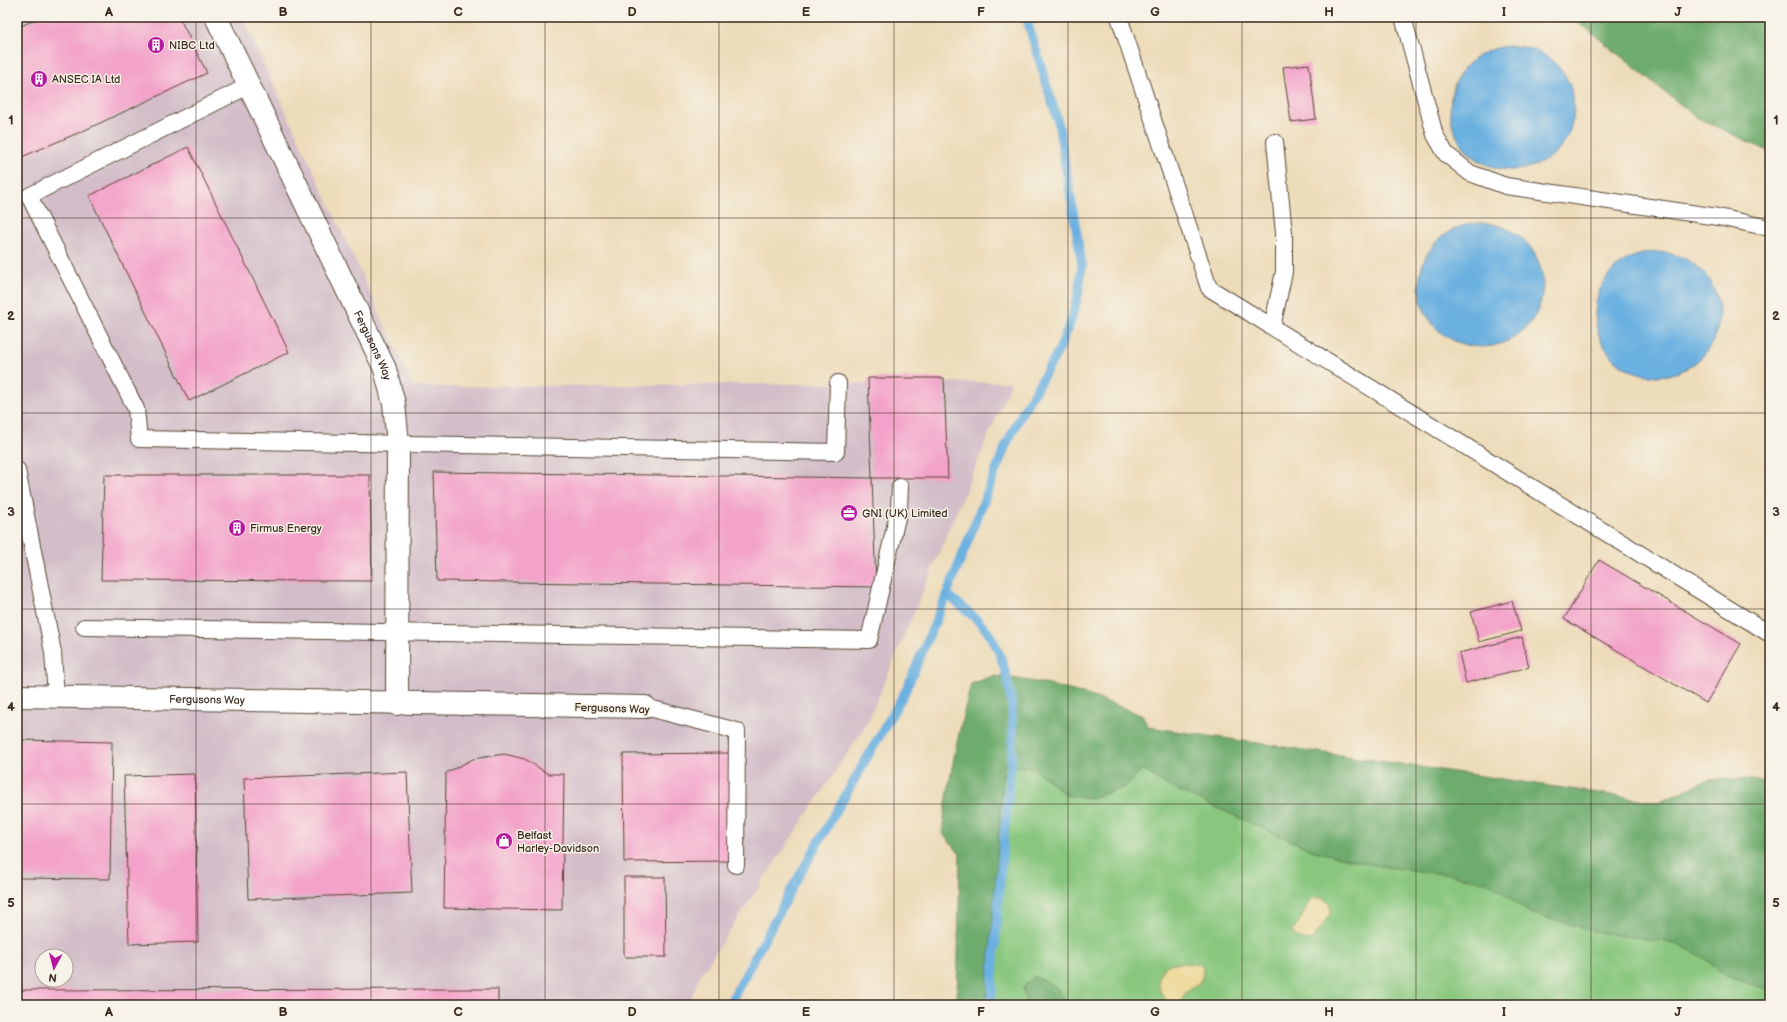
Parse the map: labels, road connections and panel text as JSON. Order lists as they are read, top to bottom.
{
  "streets": {
    "street": ["Fergusons Way"]
  },
  "places": {
    "building": ["NIBC Ltd", "ANSEC IA Ltd", "Firmus Energy"],
    "office": ["GNI (UK) Limited"],
    "shop": ["Belfast Harley-Davidson"]
  },
  "north": "bottom",
  "grid": {
    "columns": [
      "A",
      "B",
      "C",
      "D",
      "E",
      "F",
      "G",
      "H",
      "I",
      "J"
    ],
    "rows": [
      "1",
      "2",
      "3",
      "4",
      "5"
    ]
  }
}
